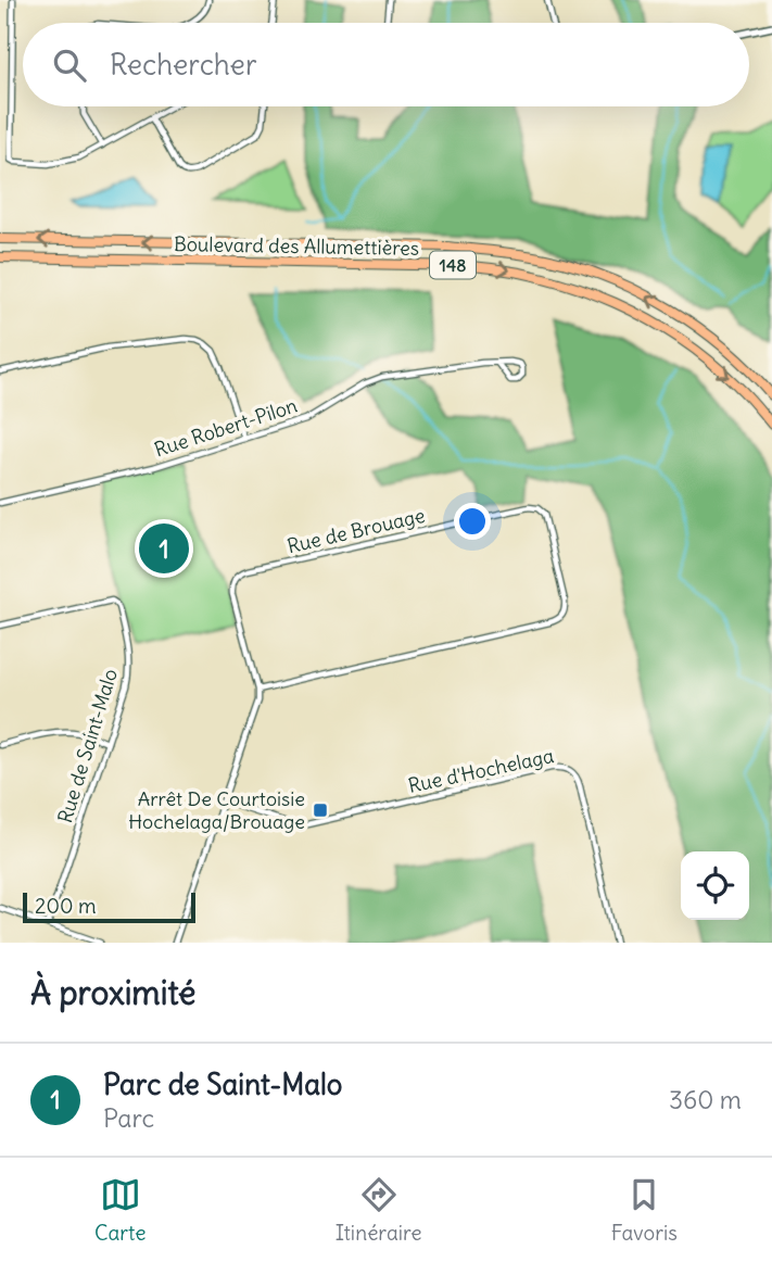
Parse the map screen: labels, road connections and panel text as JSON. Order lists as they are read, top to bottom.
{
  "streets": {
    "highway": ["Boulevard des Allumettières", "148"],
    "street": [
      "Rue Robert-Pilon",
      "Rue de Brouage",
      "Rue de Saint-Malo",
      "Rue d'Hochelaga"
    ]
  },
  "crossings": [
    ["Rue de Brouage", "Rue d'Hochelaga"]
  ],
  "places": {
    "transit": ["Arrêt De Courtoisie Hochelaga/Brouage"]
  },
  "scale_bar": "200 m",
  "page": {
    "search": "Rechercher",
    "pins": "1",
    "scale": "200 m",
    "heading": "À proximité",
    "list": [
      {
        "mark": "1",
        "name": "Parc de Saint-Malo",
        "note": "Parc",
        "value": "360 m"
      }
    ],
    "nav": ["Carte", "Itinéraire", "Favoris"]
  }
}
